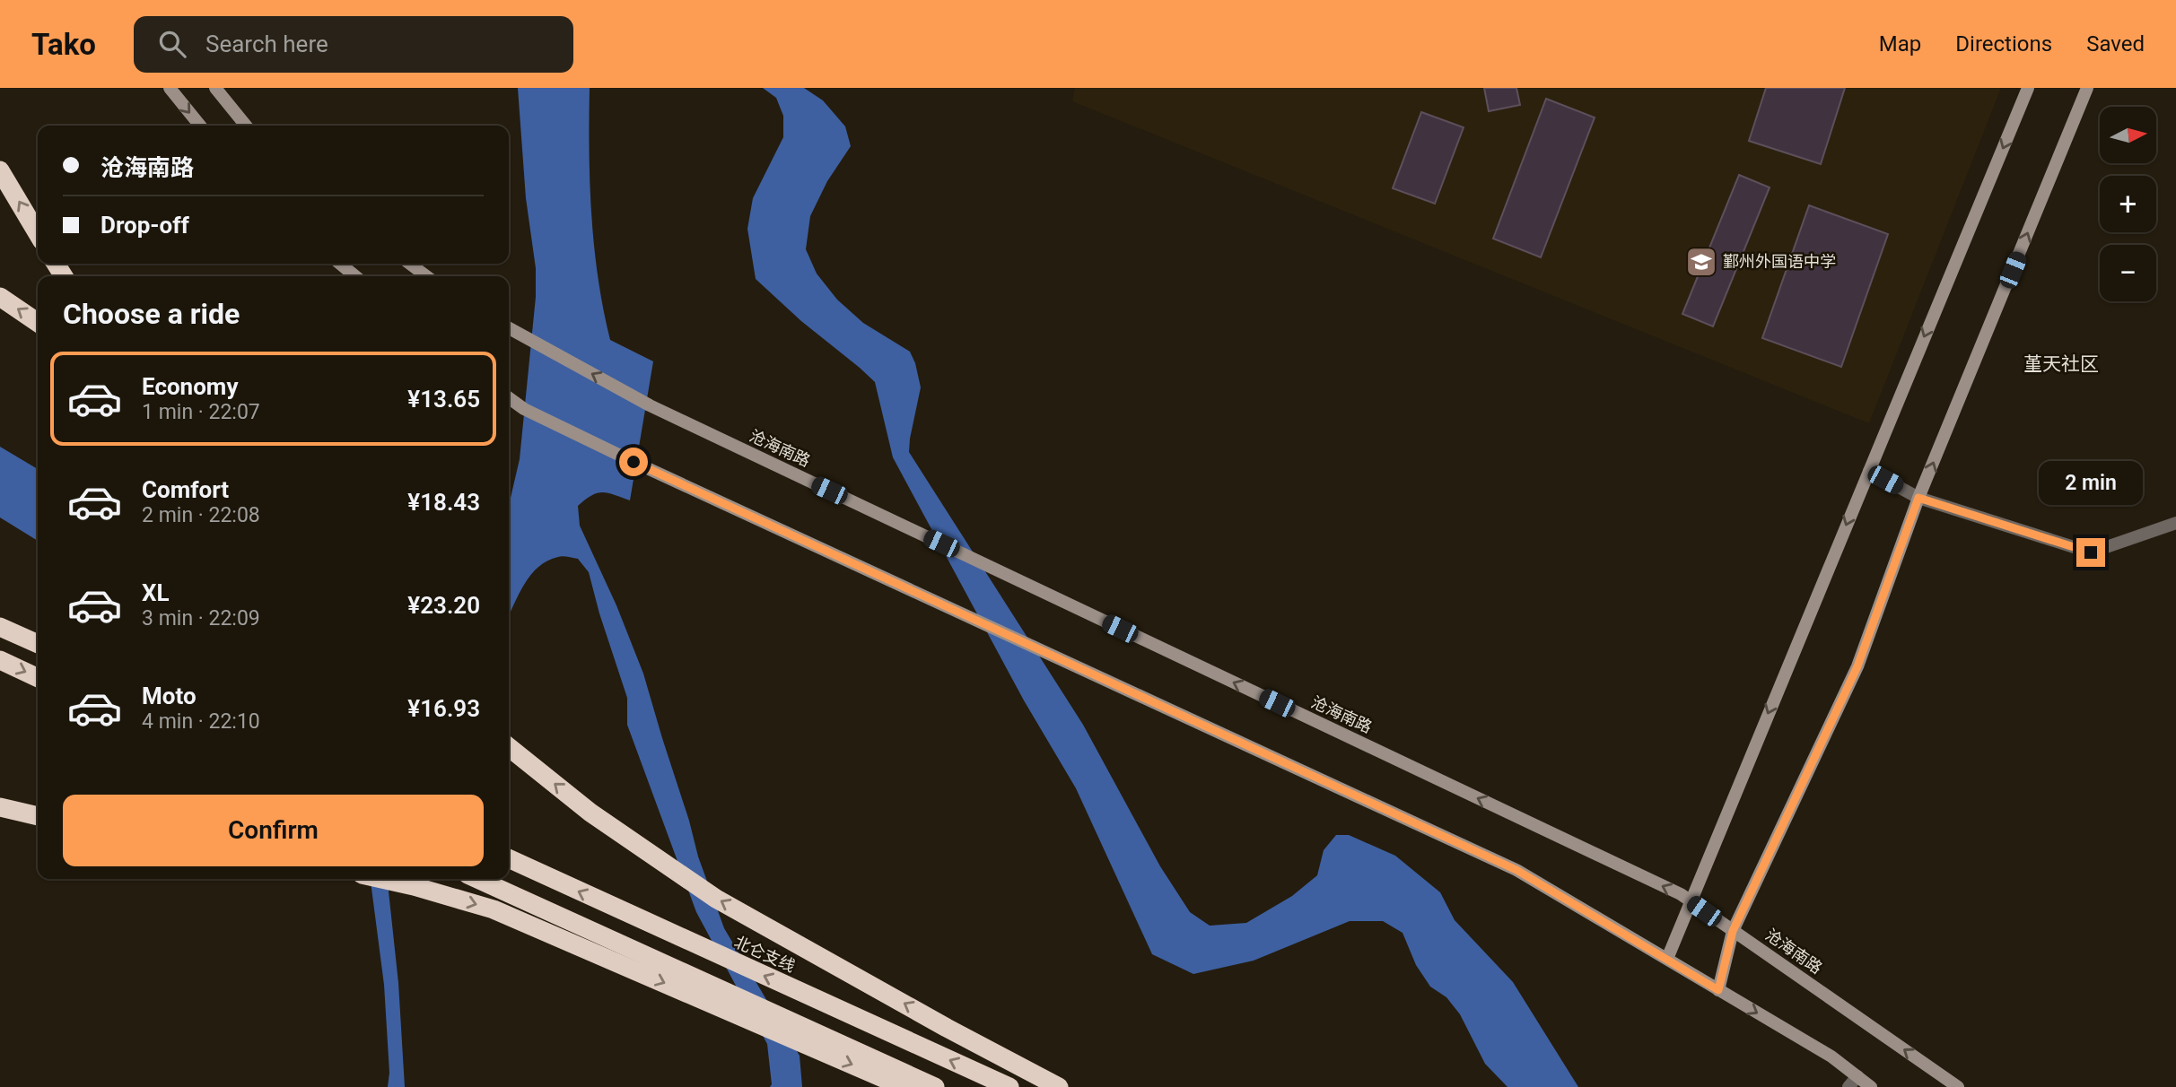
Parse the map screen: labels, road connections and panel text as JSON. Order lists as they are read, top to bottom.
{
  "streets": {
    "highway": ["北仑支线"],
    "main road": ["沧海南路"]
  },
  "districts": ["堇天社区"],
  "places": {
    "school or university": ["鄞州外国语中学"]
  },
  "north": "right",
  "page": {
    "header": "Tako",
    "search": "Search here",
    "nav": ["Map", "Directions", "Saved"],
    "map_buttons": ["+", "−"],
    "banner": ["沧海南路", "Drop-off"],
    "heading": "Choose a ride",
    "list": [
      {
        "name": "Economy",
        "note": "1 min · 22:07",
        "value": "¥13.65"
      },
      {
        "name": "Comfort",
        "note": "2 min · 22:08",
        "value": "¥18.43"
      },
      {
        "name": "XL",
        "note": "3 min · 22:09",
        "value": "¥23.20"
      },
      {
        "name": "Moto",
        "note": "4 min · 22:10",
        "value": "¥16.93"
      }
    ],
    "bubble": "2 min",
    "buttons": "Confirm"
  }
}
